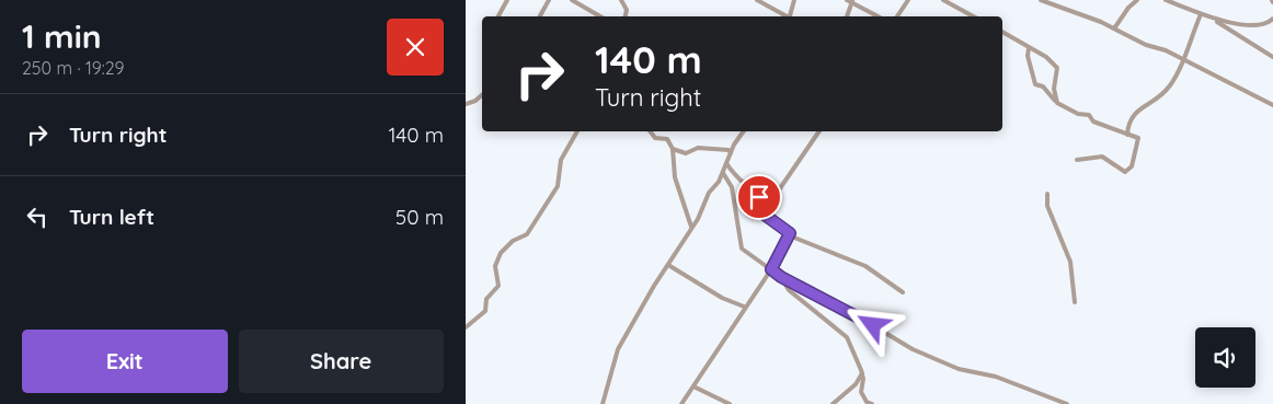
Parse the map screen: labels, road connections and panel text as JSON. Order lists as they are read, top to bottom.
{
  "page": {
    "heading": ["1 min", "250 m · 19:29"],
    "turn": ["140 m", "Turn right"],
    "list": [
      {
        "name": "Turn right",
        "value": "140 m"
      },
      {
        "name": "Turn left",
        "value": "50 m"
      }
    ],
    "buttons": ["Exit", "Share"]
  }
}
